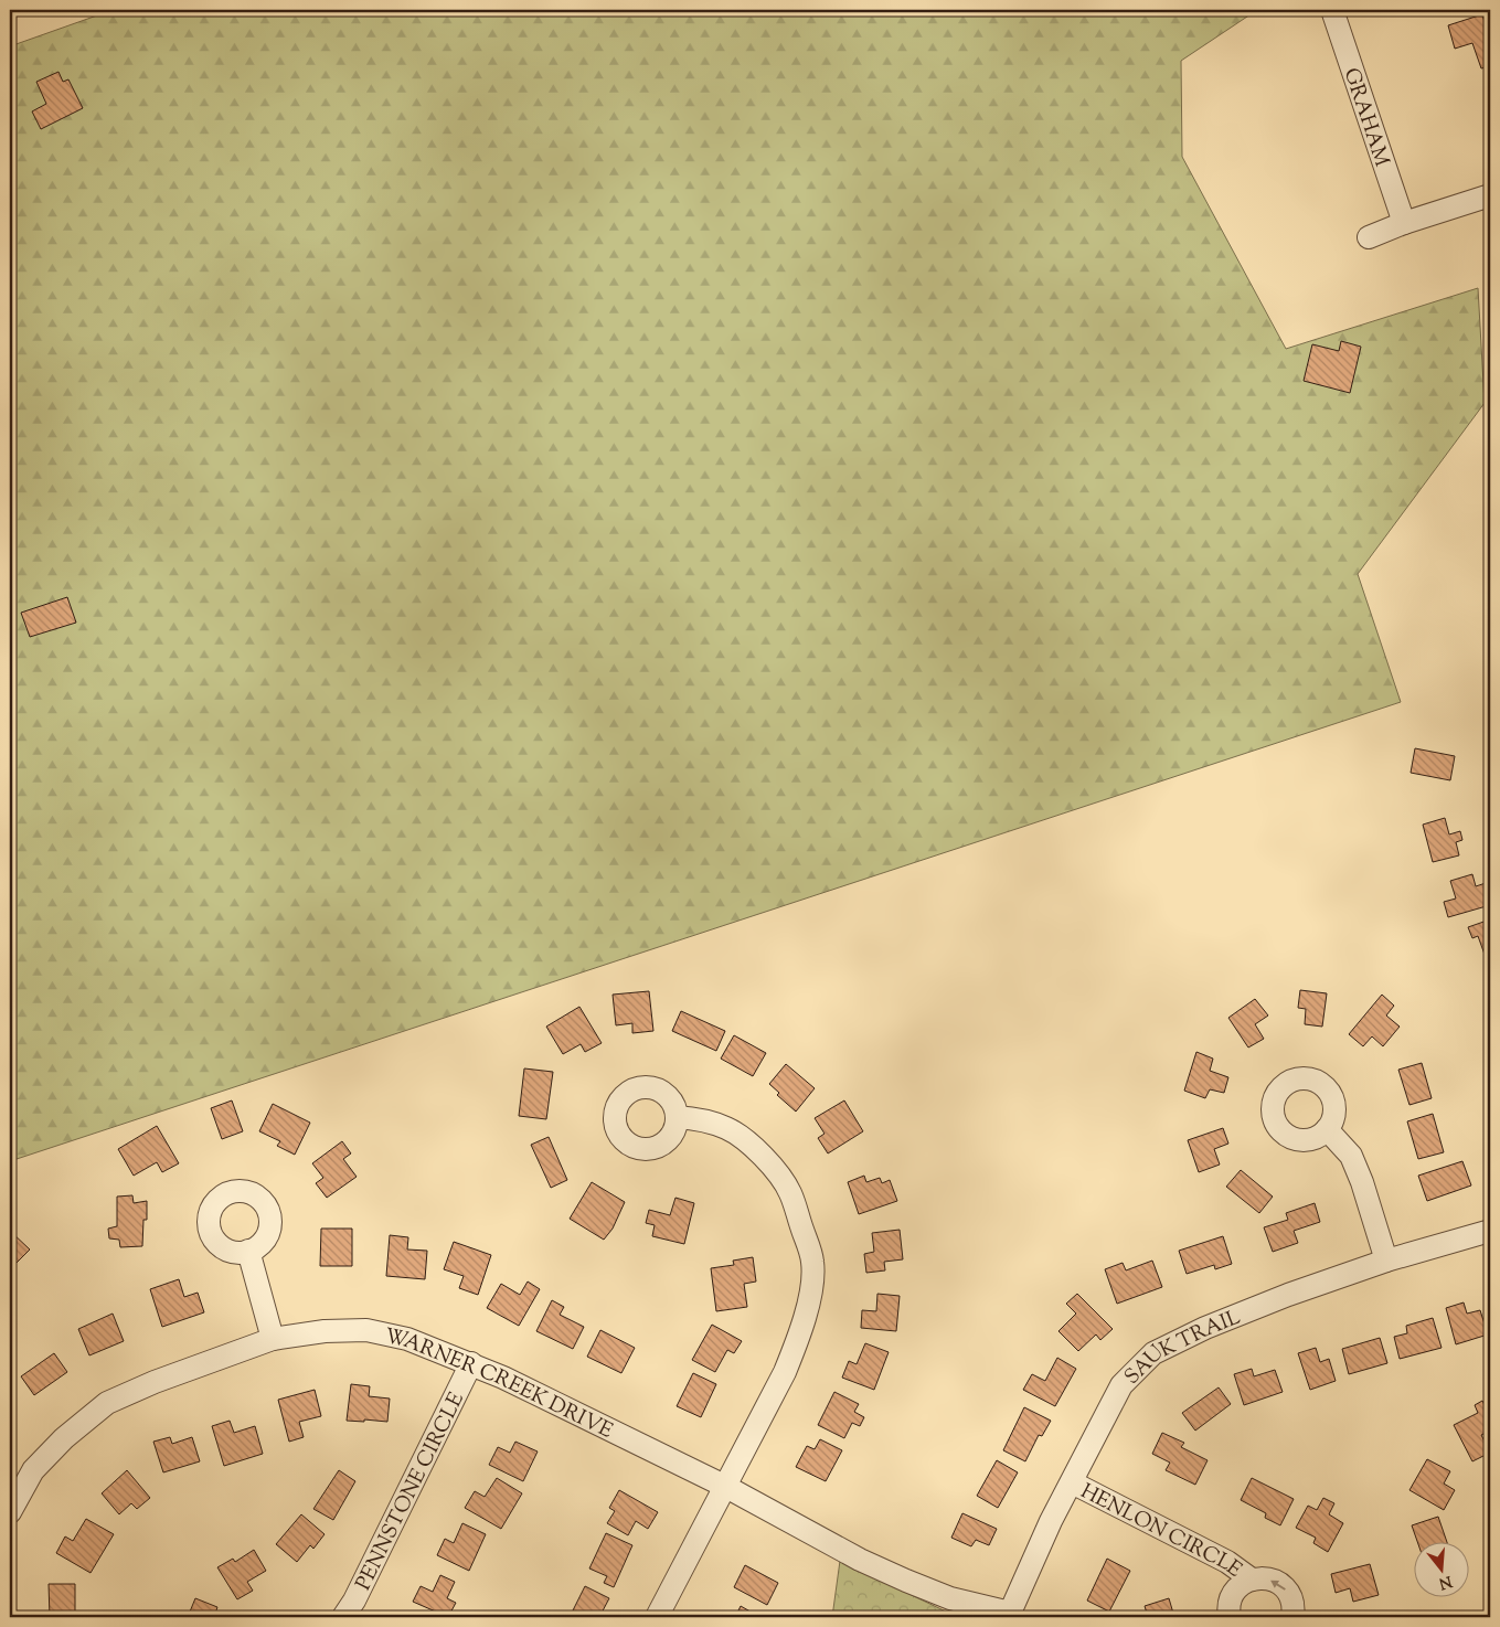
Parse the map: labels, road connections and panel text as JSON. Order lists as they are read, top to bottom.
{
  "streets": {
    "street": [
      "GRAHAM",
      "SAUK TRAIL",
      "WARNER CREEK DRIVE",
      "PENNSTONE CIRCLE",
      "HENLON CIRCLE"
    ]
  },
  "crossings": [
    ["SAUK TRAIL", "WARNER CREEK DRIVE"],
    ["SAUK TRAIL", "HENLON CIRCLE"],
    ["WARNER CREEK DRIVE", "PENNSTONE CIRCLE"]
  ],
  "north": "bottom"
}
